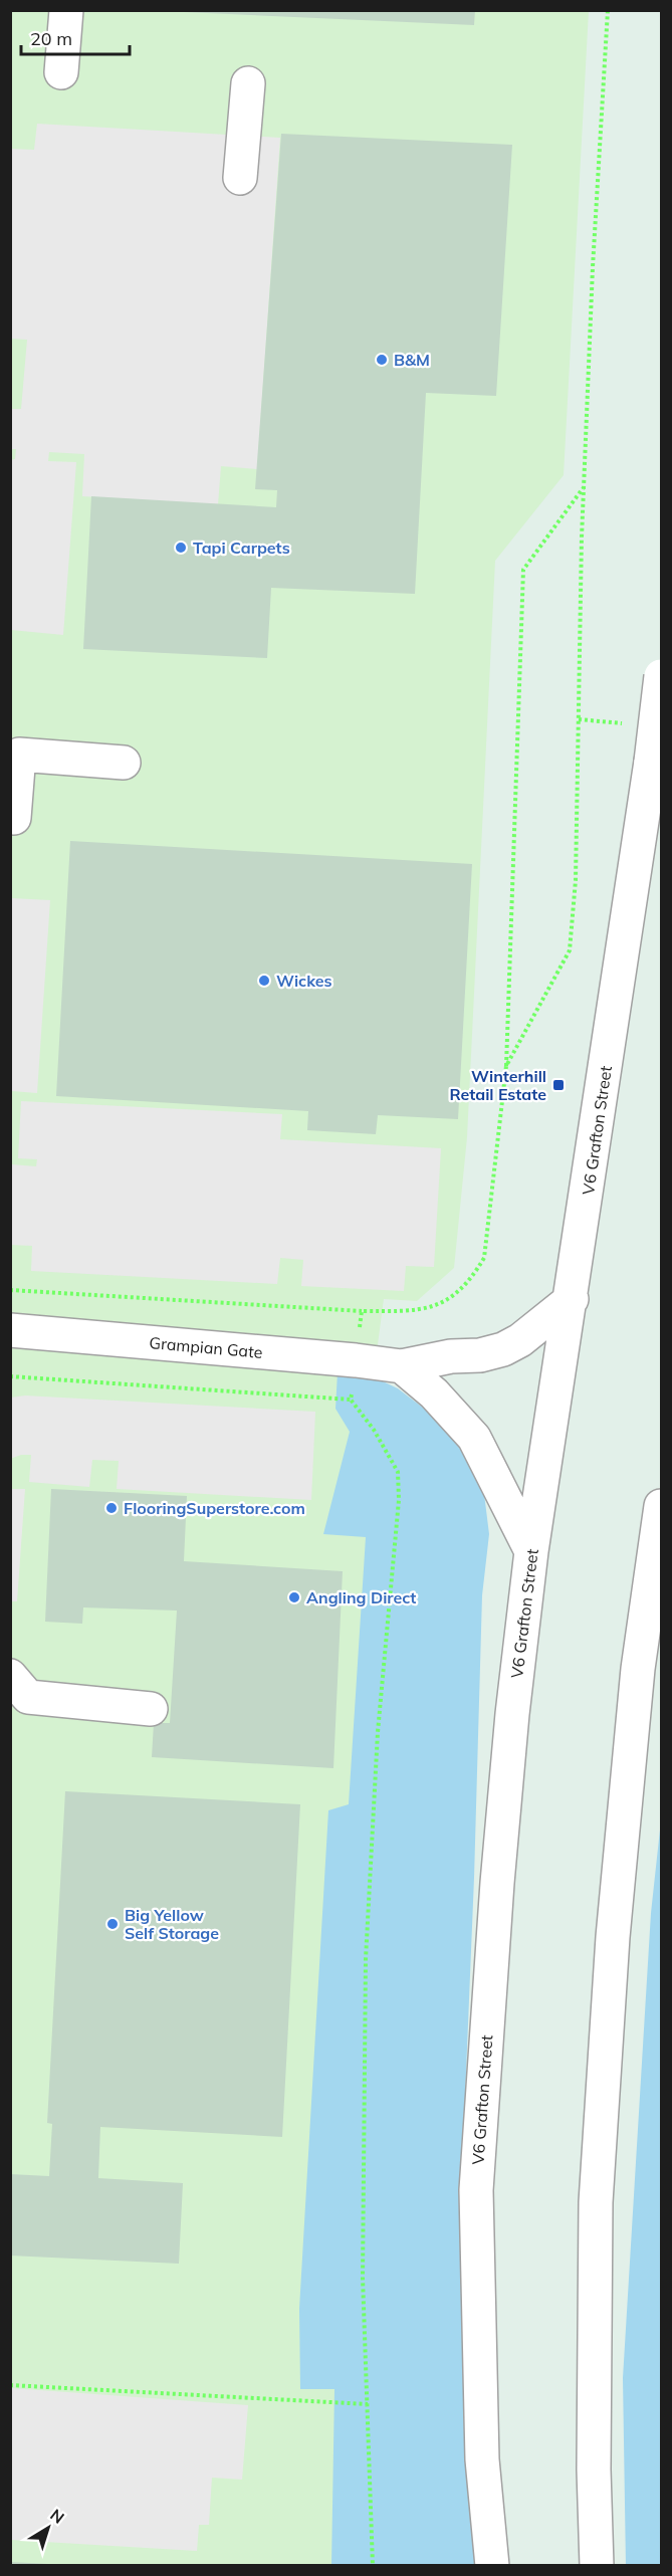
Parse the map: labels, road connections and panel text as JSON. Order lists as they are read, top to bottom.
{
  "streets": {
    "street": ["V6 Grafton Street", "Grampian Gate"]
  },
  "crossings": [
    ["V6 Grafton Street", "Grampian Gate"]
  ],
  "places": {
    "other": [
      "B&M",
      "Tapi Carpets",
      "Wickes",
      "FlooringSuperstore.com",
      "Angling Direct",
      "Big Yellow Self Storage"
    ],
    "transit": ["Winterhill Retail Estate"]
  },
  "scale_bar": "20 m",
  "north": "top right"
}
